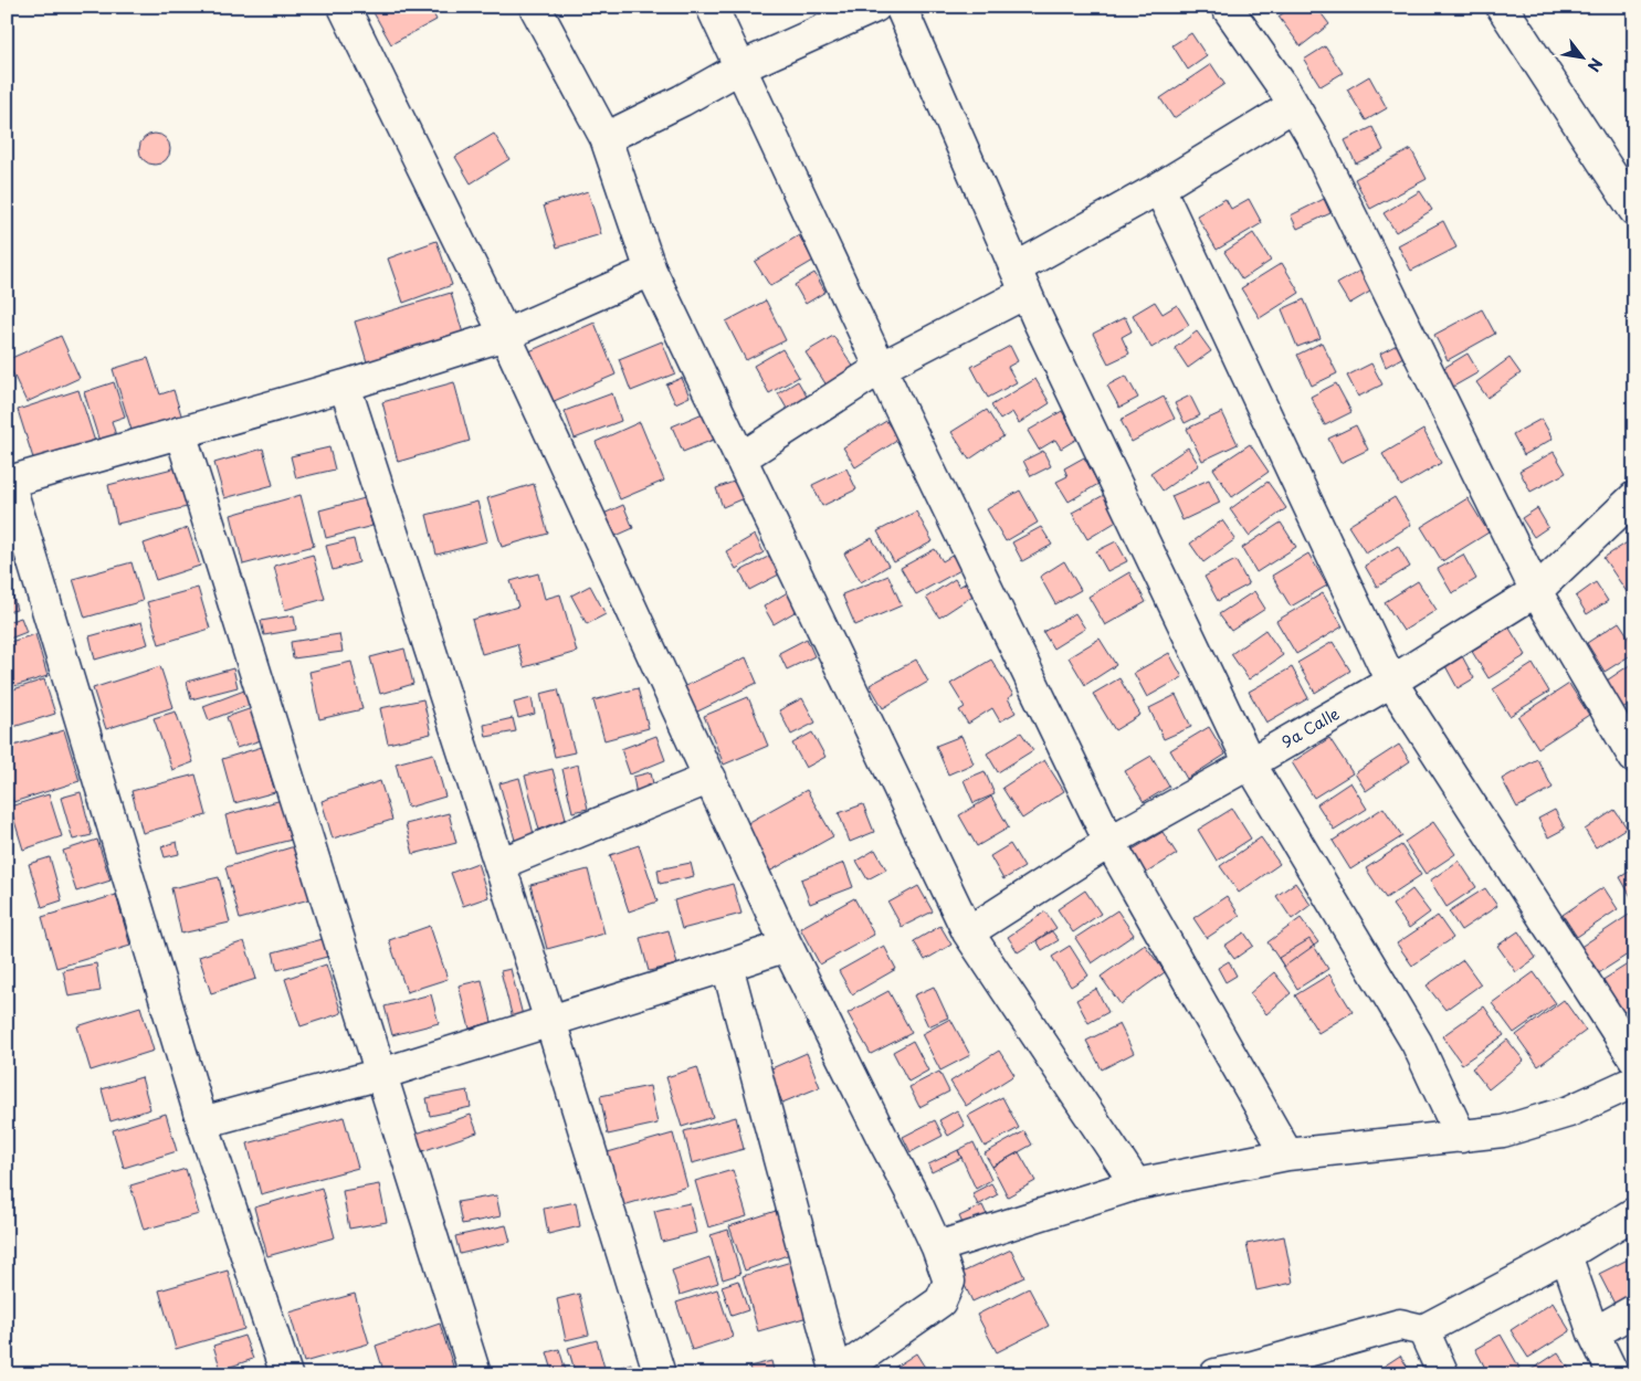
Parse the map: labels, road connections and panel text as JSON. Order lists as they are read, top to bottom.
{
  "streets": {
    "street": ["9a Calle"]
  },
  "north": "bottom right"
}
